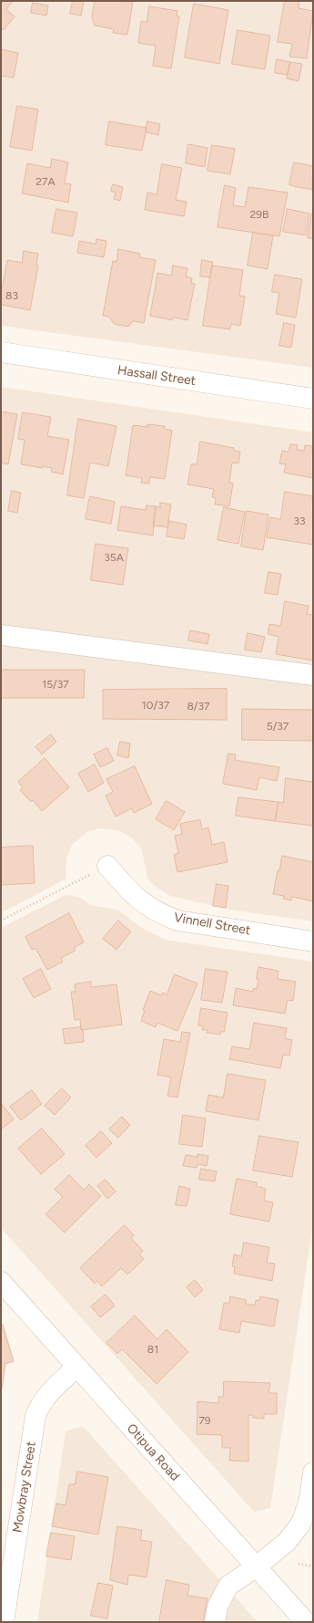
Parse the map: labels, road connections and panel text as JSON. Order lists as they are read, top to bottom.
{
  "streets": {
    "street": [
      "Hassall Street",
      "Vinnell Street",
      "Otipua Road",
      "Mowbray Street"
    ]
  },
  "crossings": [
    ["Otipua Road", "Mowbray Street"]
  ],
  "house_numbers": [
    "27A",
    "29B",
    "83",
    "33",
    "35A",
    "15/37",
    "10/37",
    "8/37",
    "5/37",
    "81",
    "79"
  ]
}
